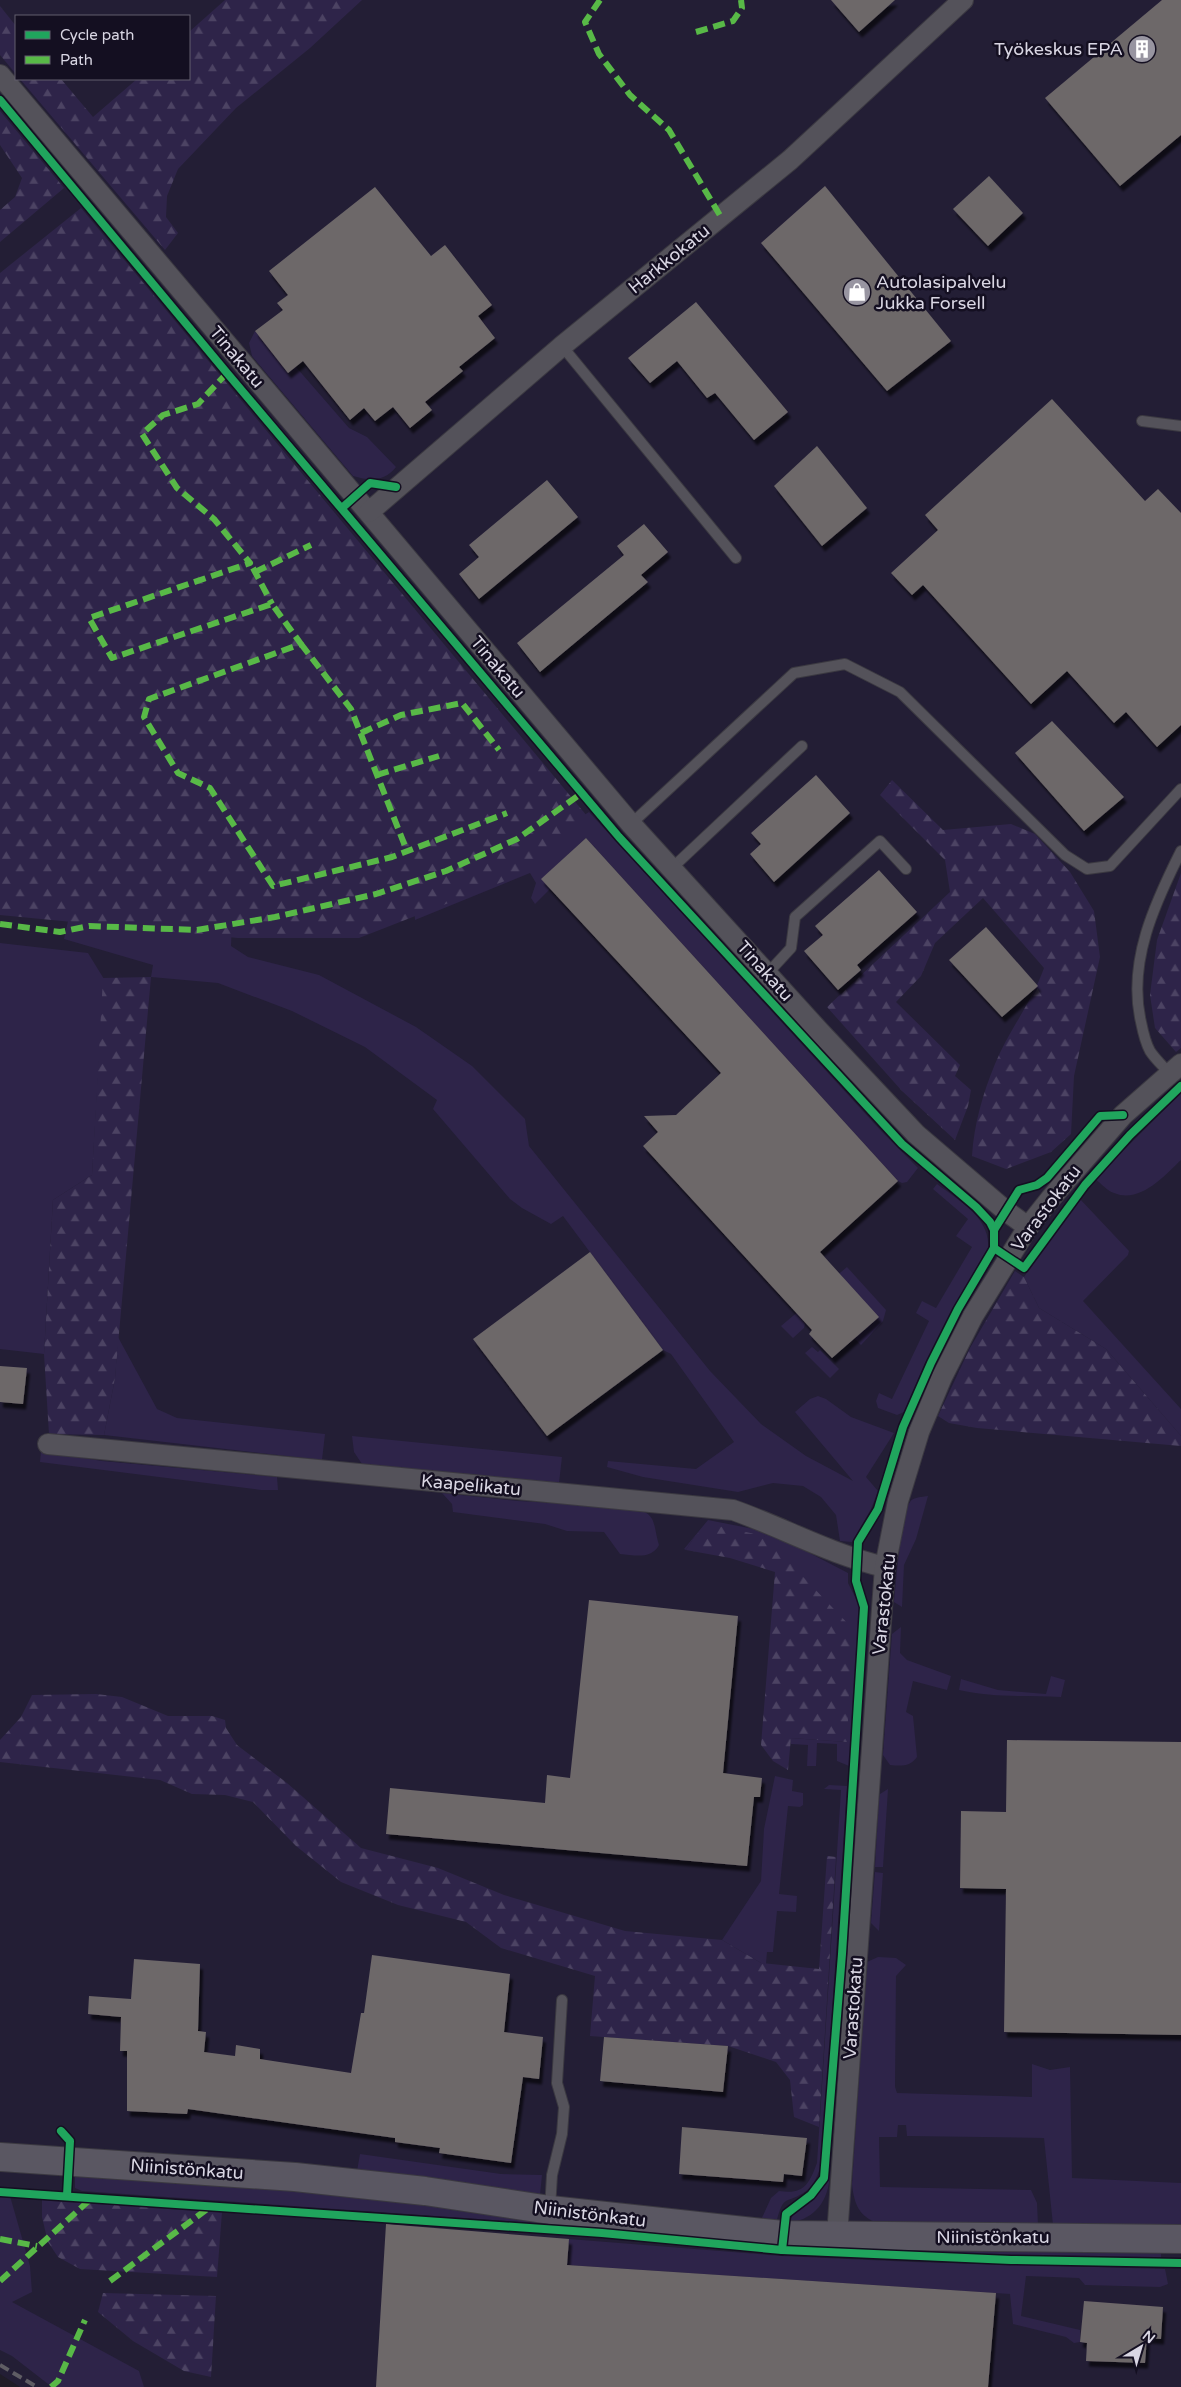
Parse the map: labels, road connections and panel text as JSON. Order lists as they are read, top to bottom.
{
  "streets": {
    "street": [
      "Harkkokatu",
      "Tinakatu",
      "Varastokatu",
      "Kaapelikatu",
      "Niinistönkatu"
    ]
  },
  "crossings": [
    ["Harkkokatu", "Tinakatu"],
    ["Tinakatu", "Varastokatu"],
    ["Varastokatu", "Kaapelikatu"],
    ["Varastokatu", "Niinistönkatu"]
  ],
  "places": {
    "building": ["Työkeskus EPA"],
    "shop": ["Autolasipalvelu Jukka Forsell"]
  },
  "legend": ["Cycle path", "Path"],
  "north": "top right"
}
